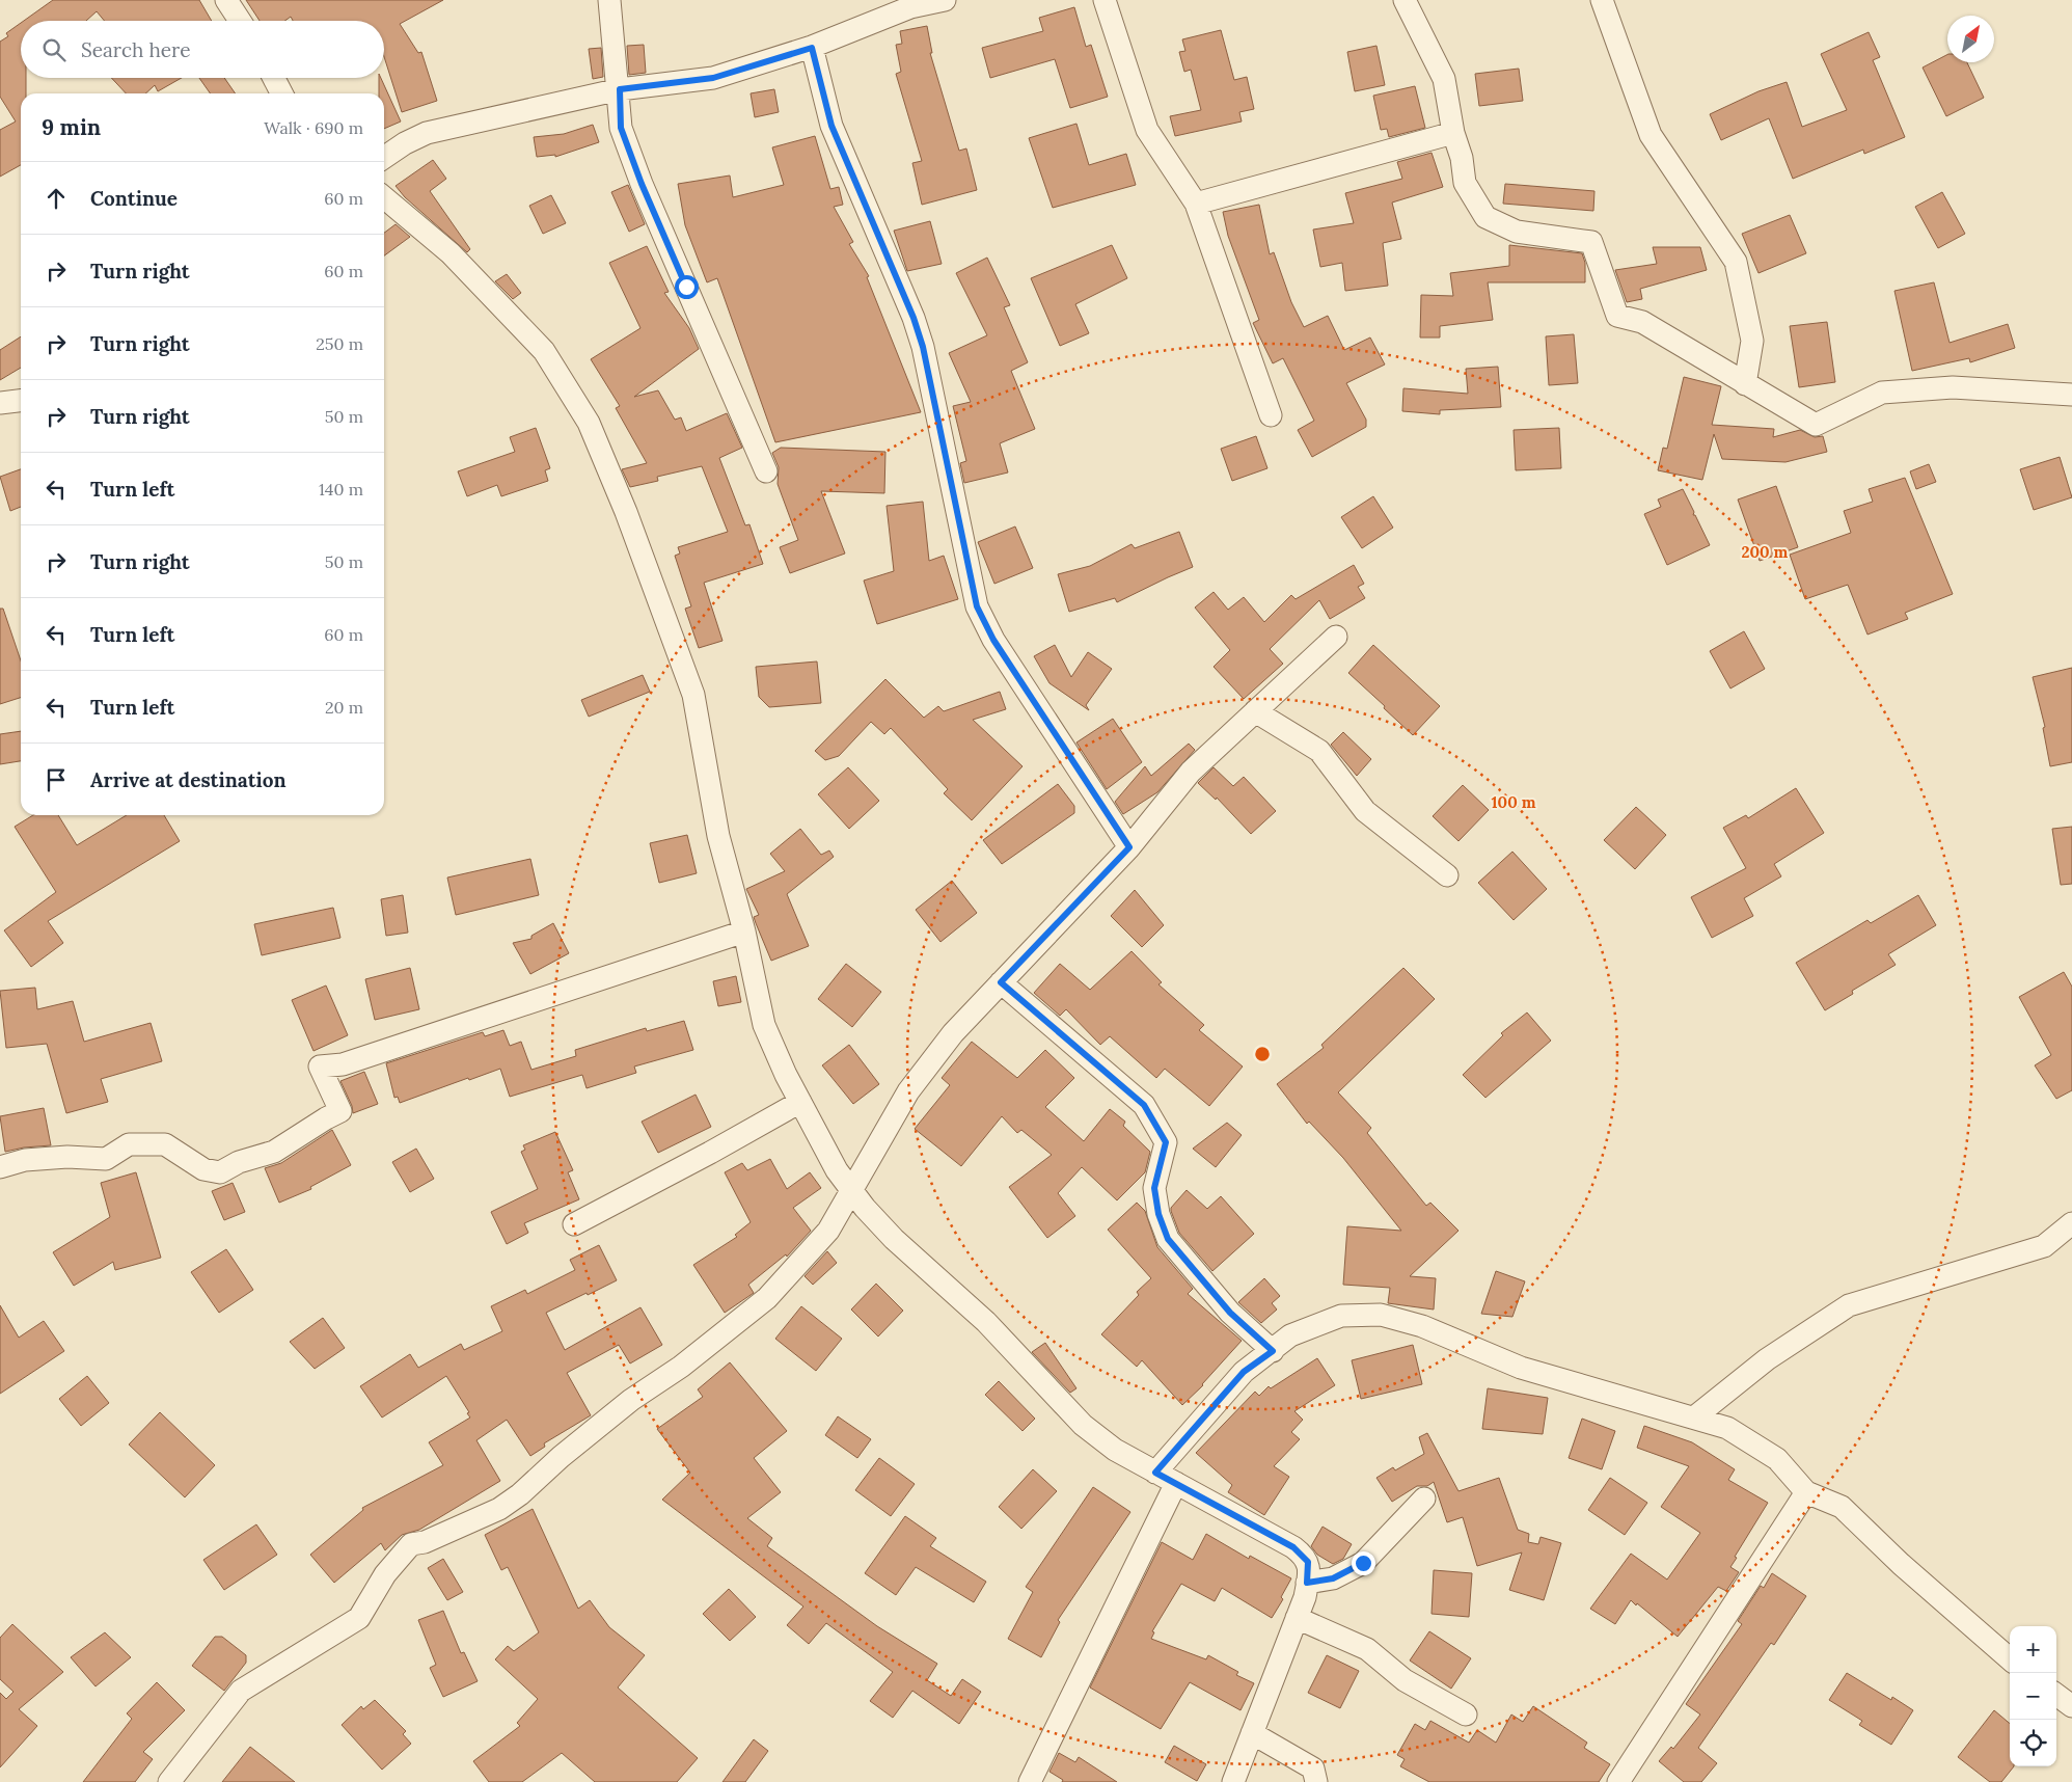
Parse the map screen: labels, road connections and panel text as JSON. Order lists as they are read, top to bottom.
{
  "north": "top right",
  "page": {
    "search": "Search here",
    "heading": ["9 min", "Walk · 690 m"],
    "list": [
      ["Continue", "60 m"],
      ["Turn right", "60 m"],
      ["Turn right", "250 m"],
      ["Turn right", "50 m"],
      ["Turn left", "140 m"],
      ["Turn right", "50 m"],
      ["Turn left", "60 m"],
      ["Turn left", "20 m"],
      "Arrive at destination"
    ],
    "map_buttons": ["+", "−"]
  },
  "rings": ["200 m", "100 m"]
}
